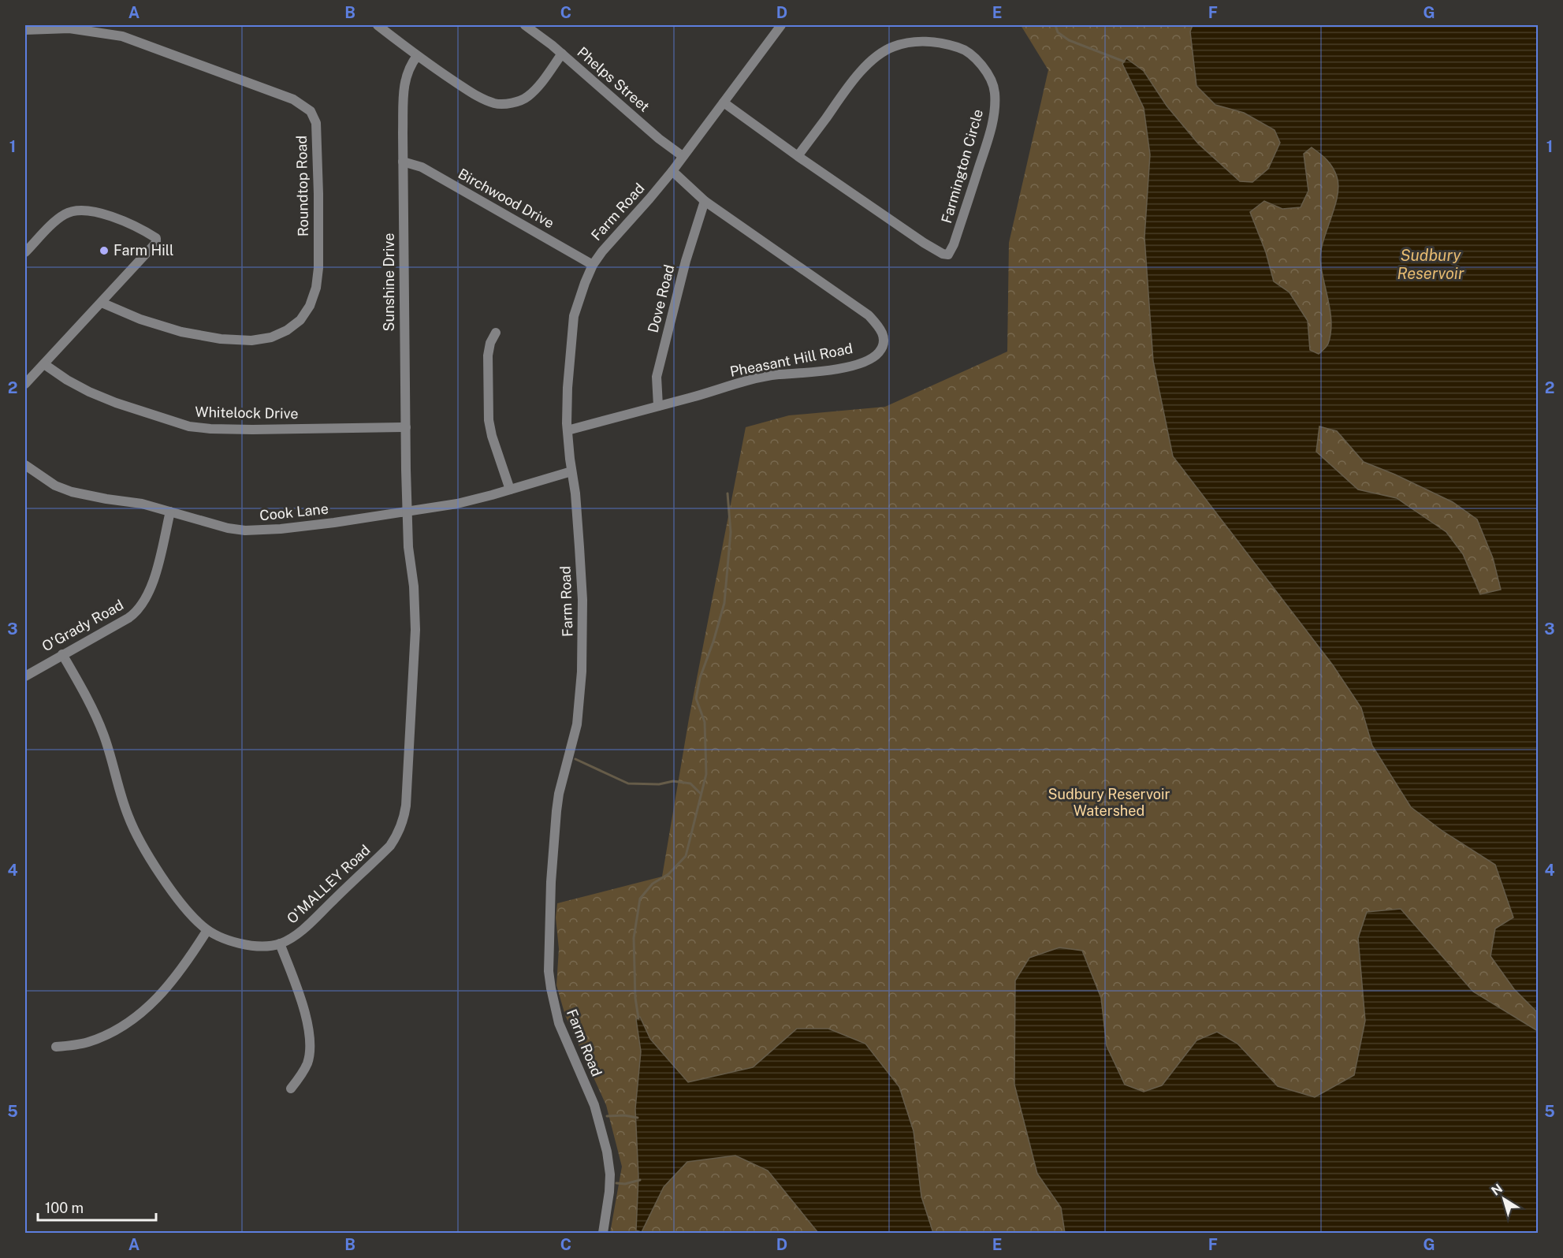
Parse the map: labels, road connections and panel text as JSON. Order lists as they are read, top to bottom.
{
  "streets": {
    "street": [
      "Phelps Street",
      "Farmington Circle",
      "Roundtop Road",
      "Birchwood Drive",
      "Farm Road",
      "Sunshine Drive",
      "Dove Road",
      "Pheasant Hill Road",
      "Whitelock Drive",
      "Cook Lane",
      "O'Grady Road",
      "O'MALLEY Road"
    ]
  },
  "crossings": [
    ["Phelps Street", "Farm Road"],
    ["Farmington Circle", "Farm Road"],
    ["Birchwood Drive", "Farm Road"],
    ["Birchwood Drive", "Sunshine Drive"],
    ["Farm Road", "Pheasant Hill Road"],
    ["Farm Road", "Cook Lane"],
    ["Sunshine Drive", "Whitelock Drive"],
    ["Sunshine Drive", "Cook Lane"],
    ["Sunshine Drive", "O'MALLEY Road"],
    ["Dove Road", "Pheasant Hill Road"],
    ["Cook Lane", "O'Grady Road"],
    ["Cook Lane", "O'MALLEY Road"],
    ["O'Grady Road", "O'MALLEY Road"]
  ],
  "water": ["Sudbury Reservoir"],
  "parks": ["Sudbury Reservoir Watershed"],
  "places": ["Farm Hill"],
  "scale_bar": "100 m",
  "north": "top left",
  "grid": {
    "columns": [
      "A",
      "B",
      "C",
      "D",
      "E",
      "F",
      "G"
    ],
    "rows": [
      "1",
      "2",
      "3",
      "4",
      "5"
    ]
  }
}
